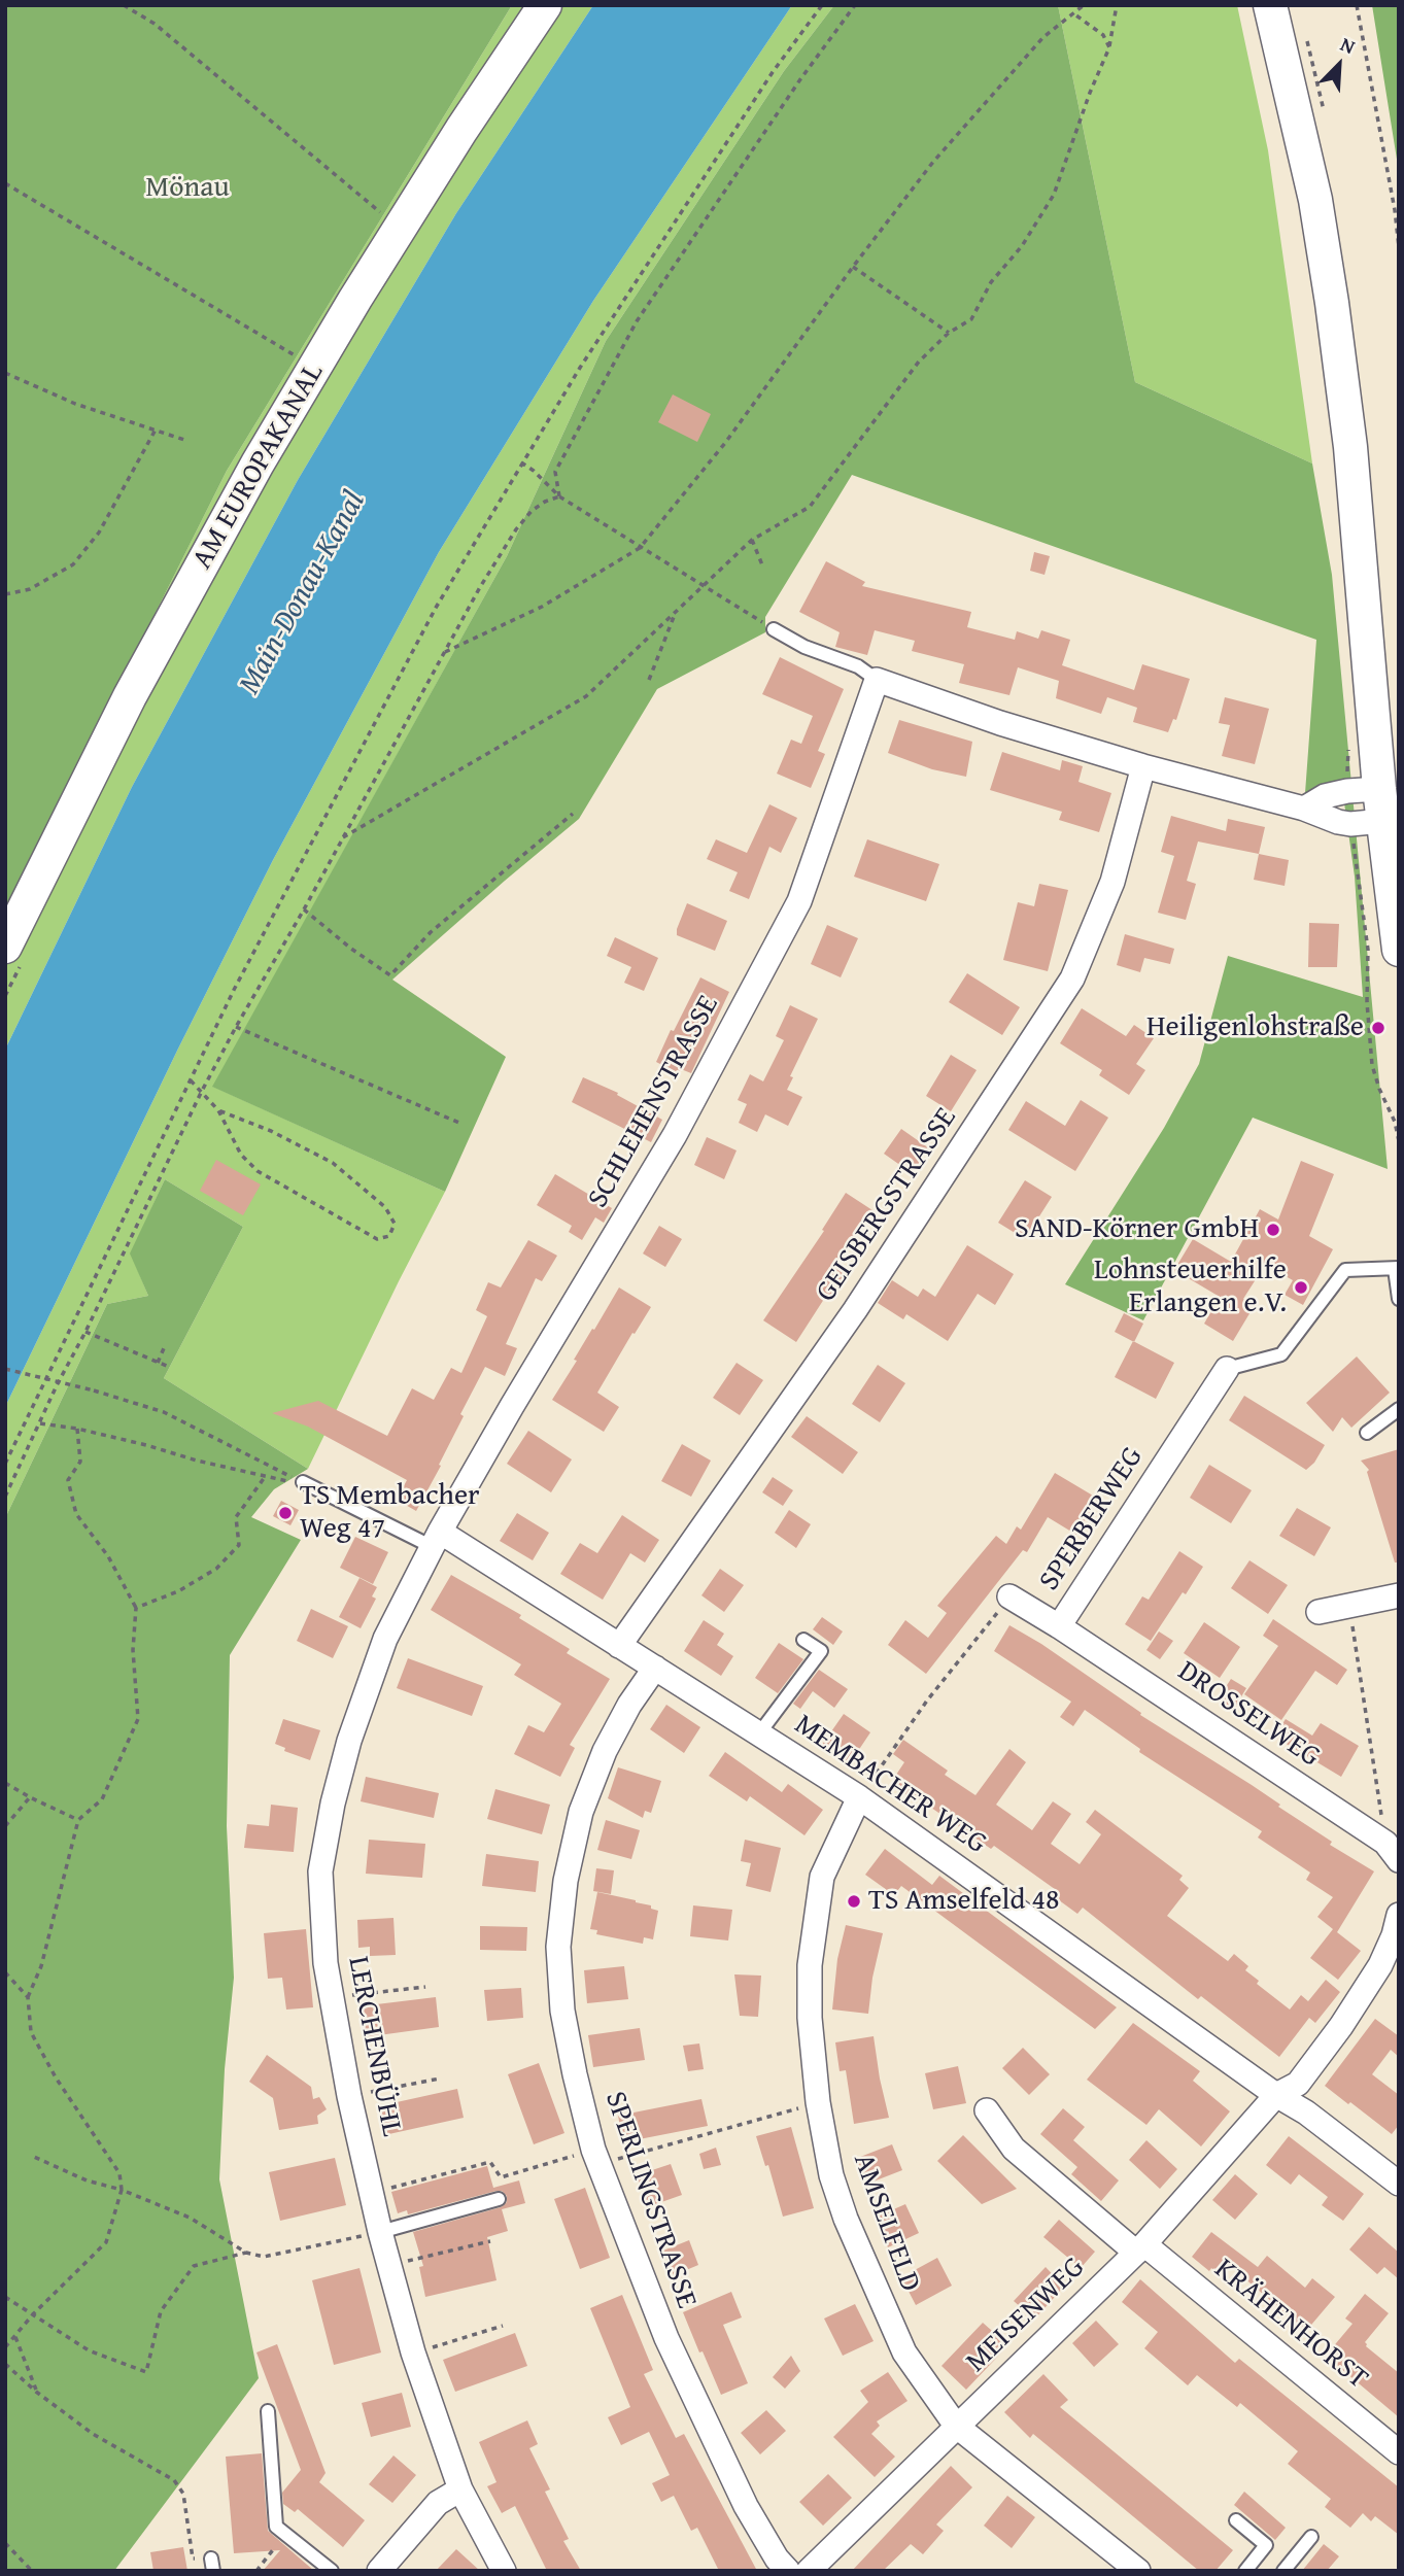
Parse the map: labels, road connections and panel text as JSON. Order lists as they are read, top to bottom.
{
  "streets": {
    "main road": ["AM EUROPAKANAL"],
    "street": [
      "SCHLEHENSTRASSE",
      "GEISBERGSTRASSE",
      "SPERBERWEG",
      "DROSSELWEG",
      "MEMBACHER WEG",
      "LERCHENBÜHL",
      "SPERLINGSTRASSE",
      "AMSELFELD",
      "MEISENWEG",
      "KRÄHENHORST"
    ]
  },
  "crossings": [
    ["SCHLEHENSTRASSE", "MEMBACHER WEG"],
    ["SCHLEHENSTRASSE", "LERCHENBÜHL"],
    ["GEISBERGSTRASSE", "MEMBACHER WEG"],
    ["SPERBERWEG", "DROSSELWEG"],
    ["SPERBERWEG", "MEMBACHER WEG"],
    ["SPERBERWEG", "AMSELFELD"],
    ["MEMBACHER WEG", "LERCHENBÜHL"],
    ["MEMBACHER WEG", "SPERLINGSTRASSE"],
    ["MEMBACHER WEG", "AMSELFELD"],
    ["MEMBACHER WEG", "MEISENWEG"],
    ["AMSELFELD", "MEISENWEG"],
    ["MEISENWEG", "KRÄHENHORST"]
  ],
  "water": ["Main-Donau-Kanal"],
  "parks": ["Mönau"],
  "places": [
    "Heiligenlohstraße",
    "SAND-Körner GmbH",
    "Lohnsteuerhilfe Erlangen e.V.",
    "TS Membacher Weg 47",
    "TS Amselfeld 48"
  ],
  "north": "top right"
}
